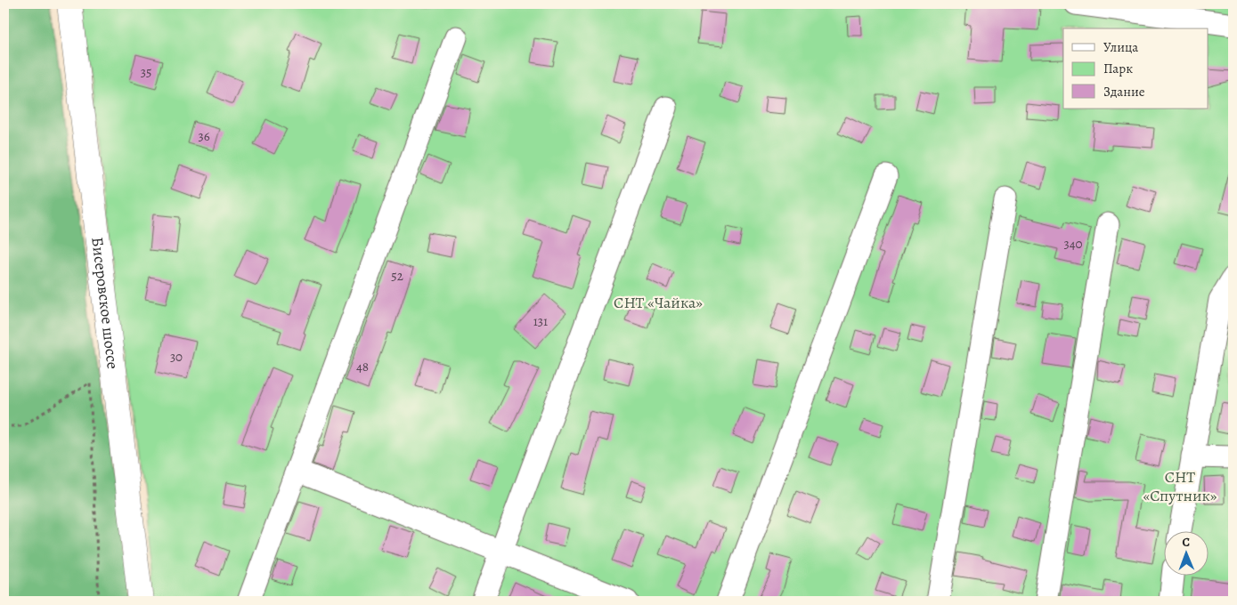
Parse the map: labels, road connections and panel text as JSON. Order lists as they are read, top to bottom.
{
  "streets": {
    "main road": ["Бисеровское шоссе"]
  },
  "parks": ["СНТ «Чайка»", "СНТ «Спутник»"],
  "house_numbers": [
    "35",
    "36",
    "340",
    "52",
    "131",
    "30",
    "48"
  ],
  "legend": ["Улица", "Парк", "Здание"],
  "north": "top"
}
